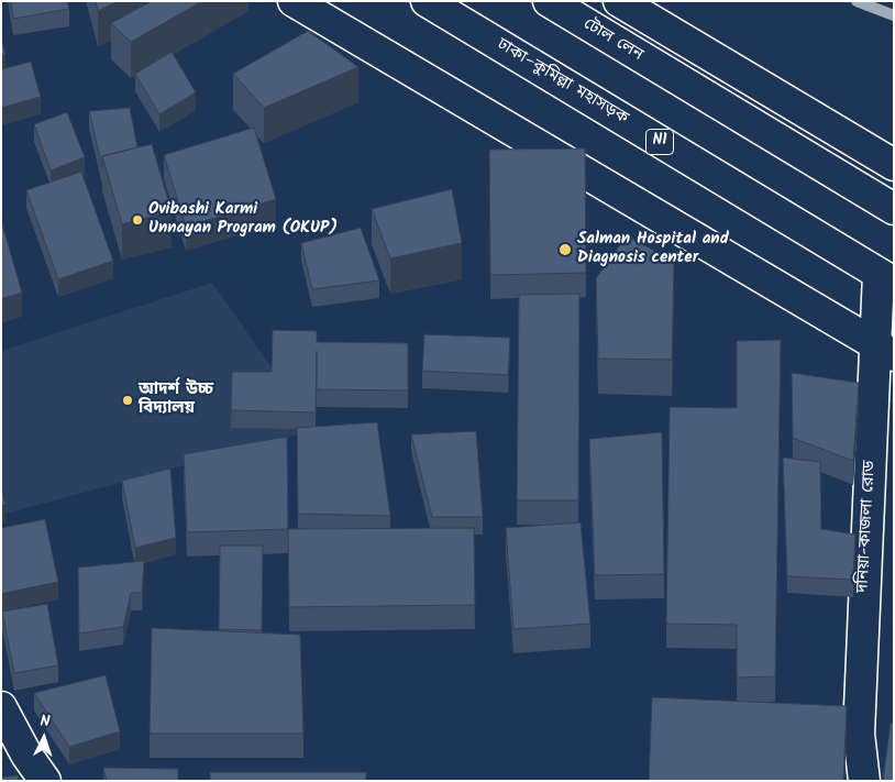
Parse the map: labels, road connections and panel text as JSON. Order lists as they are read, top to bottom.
{
  "streets": {
    "main road": [
      "টোল লেন",
      "ঢাকা–কুমিল্লা মহাসড়ক",
      "N1",
      "দনিয়া-কাজলা রোড"
    ]
  },
  "crossings": [
    ["ঢাকা–কুমিল্লা মহাসড়ক", "দনিয়া-কাজলা রোড"]
  ],
  "places": ["Ovibashi Karmi Unnayan Program (OKUP)", "Salman Hospital and Diagnosis center", "আদর্শ উচ্চ বিদ্যালয়"],
  "north": "top"
}
